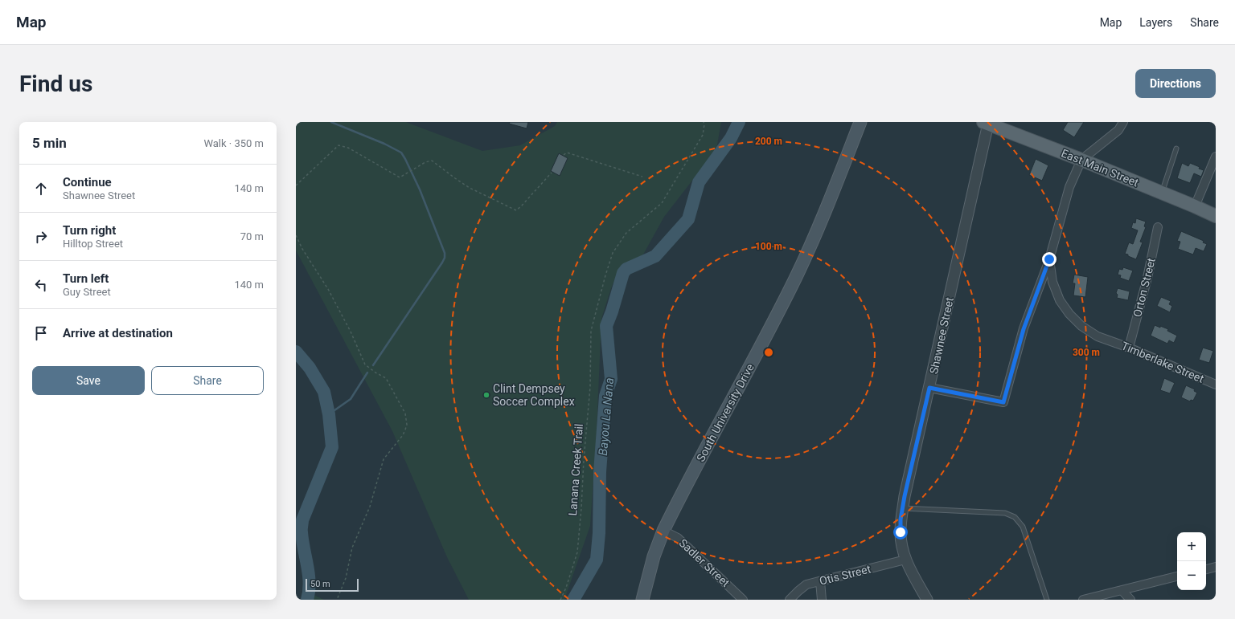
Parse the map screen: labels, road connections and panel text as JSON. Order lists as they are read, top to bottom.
{
  "streets": {
    "main road": ["East Main Street", "South University Drive"],
    "street": [
      "Orton Street",
      "Shawnee Street",
      "Timberlake Street",
      "Sadler Street",
      "Otis Street"
    ],
    "path": ["Lanana Creek Trail"]
  },
  "crossings": [
    ["East Main Street", "Shawnee Street"],
    ["East Main Street", "Timberlake Street"],
    ["Orton Street", "Timberlake Street"],
    ["Shawnee Street", "Otis Street"],
    ["South University Drive", "Sadler Street"]
  ],
  "water": ["Bayou La Nana"],
  "places": ["Clint Dempsey Soccer Complex"],
  "scale_bar": "50 m",
  "page": {
    "header": "Map",
    "nav": ["Map", "Layers", "Share"],
    "buttons": [
      "Directions",
      ["Save", "Share"]
    ],
    "title": "Find us",
    "heading": ["5 min", "Walk · 350 m"],
    "list": [
      ["Continue", "Shawnee Street", "140 m"],
      ["Turn right", "Hilltop Street", "70 m"],
      ["Turn left", "Guy Street", "140 m"],
      "Arrive at destination"
    ],
    "map_buttons": ["+", "−"],
    "scale": "50 m"
  },
  "rings": ["200 m", "100 m", "300 m"]
}
